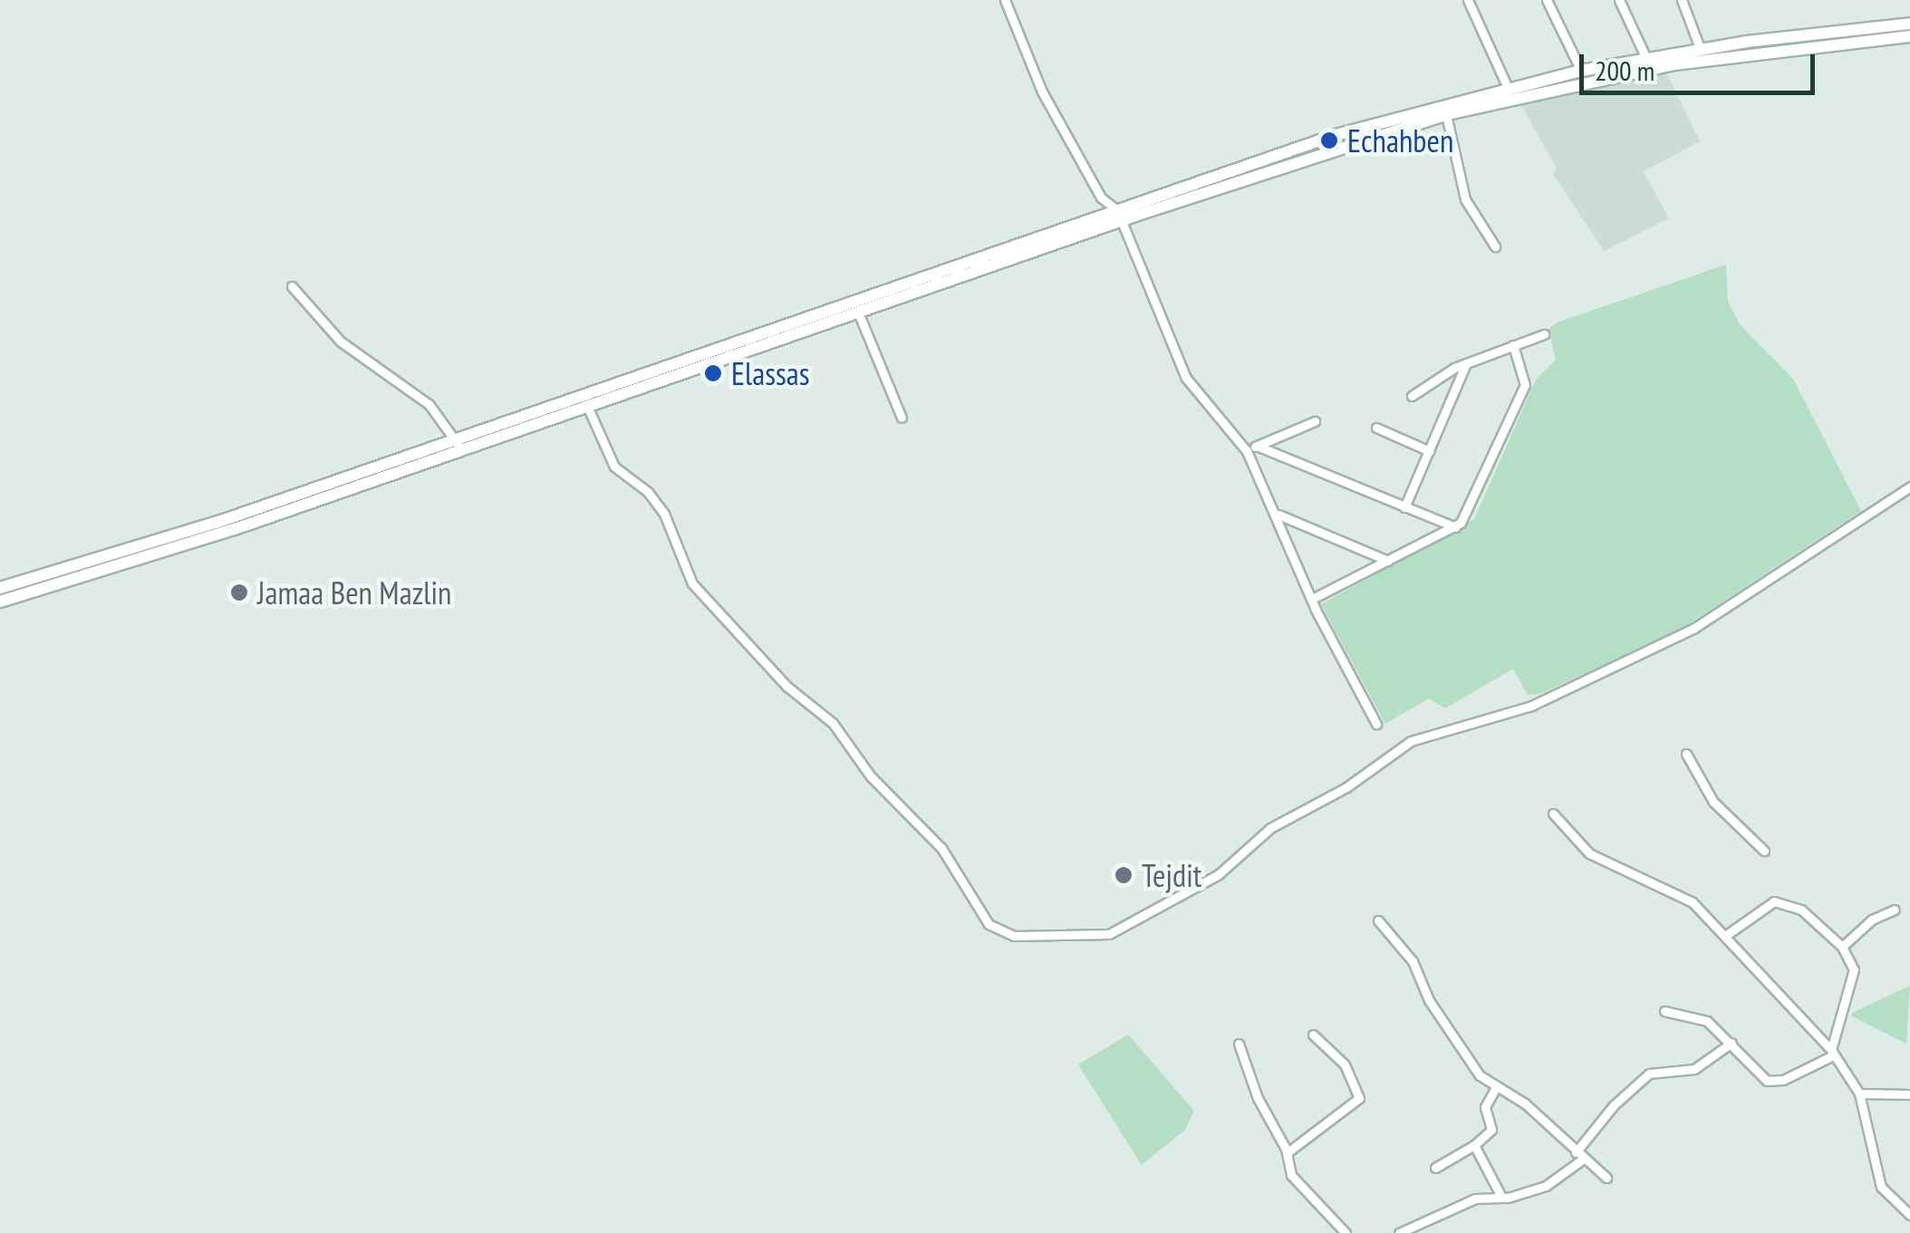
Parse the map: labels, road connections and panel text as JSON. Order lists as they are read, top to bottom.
{
  "places": [
    "Echahben",
    "Elassas",
    "Jamaa Ben Mazlin",
    "Tejdit"
  ],
  "scale_bar": "200 m"
}
